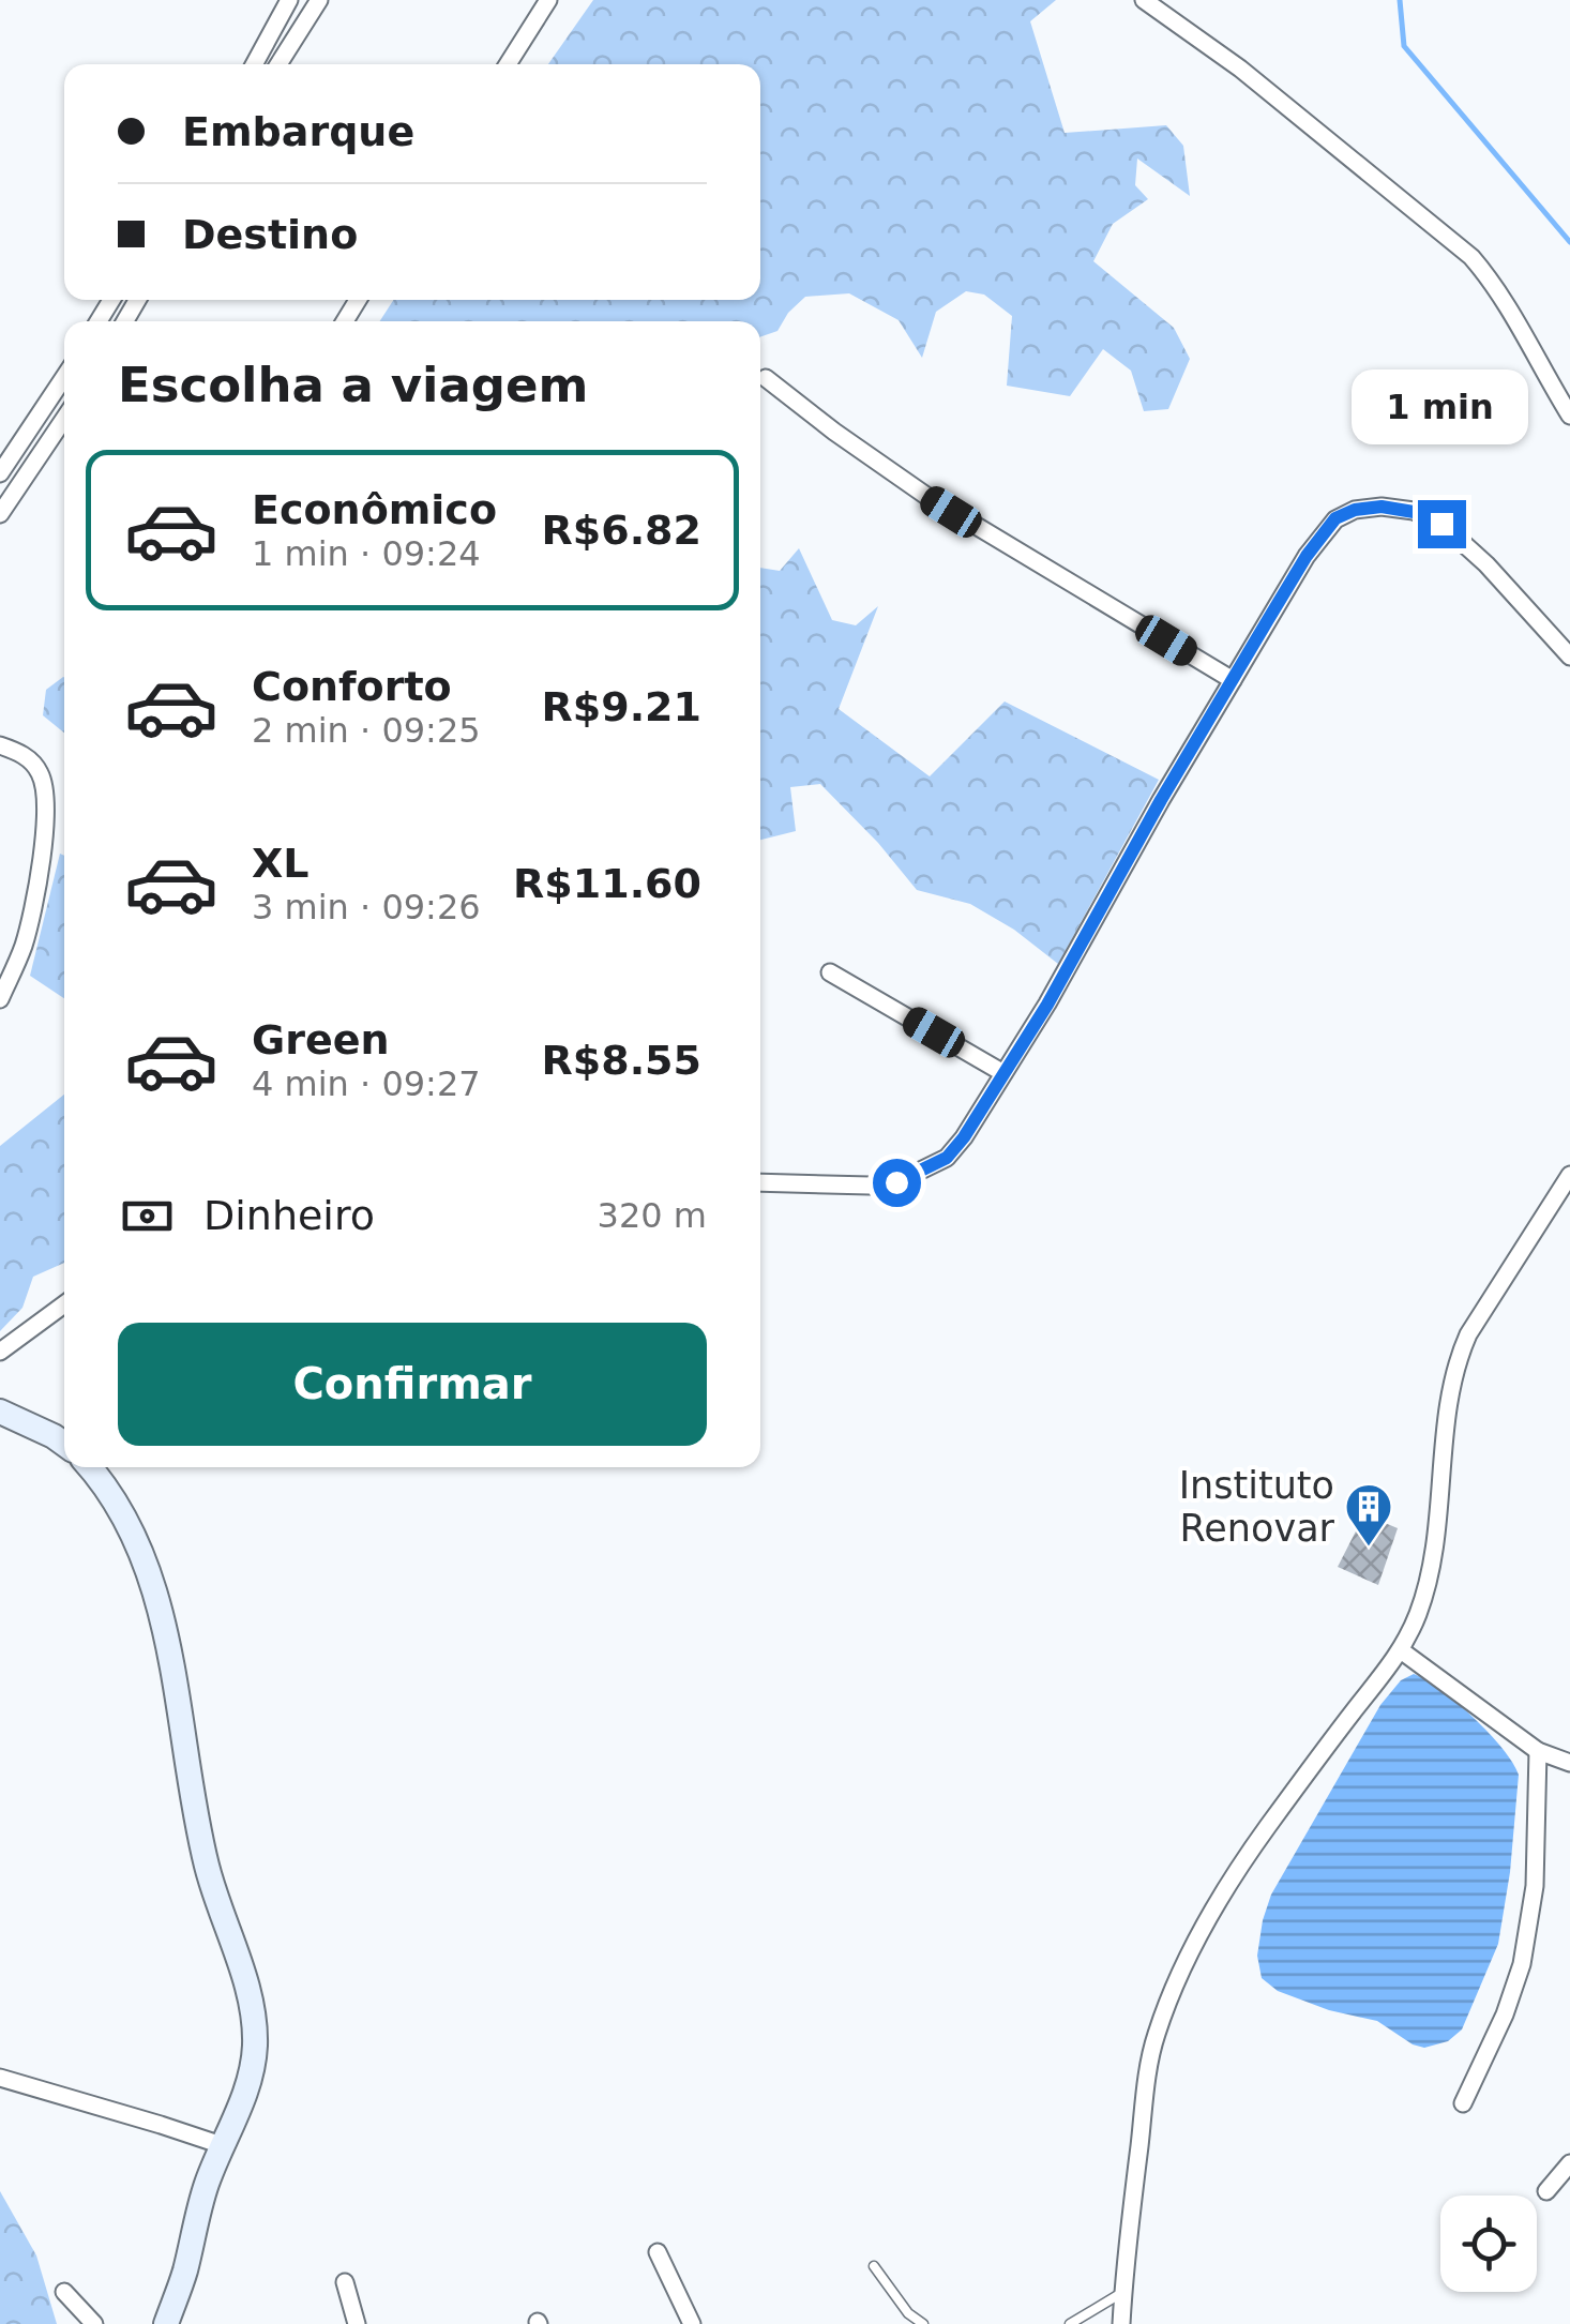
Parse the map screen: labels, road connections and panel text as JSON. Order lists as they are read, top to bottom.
{
  "places": {
    "building": ["Instituto Renovar"]
  },
  "page": {
    "banner": ["Embarque", "Destino"],
    "heading": "Escolha a viagem",
    "bubble": "1 min",
    "list": [
      {
        "name": "Econômico",
        "note": "1 min · 09:24",
        "value": "R$6.82"
      },
      {
        "name": "Conforto",
        "note": "2 min · 09:25",
        "value": "R$9.21"
      },
      {
        "name": "XL",
        "note": "3 min · 09:26",
        "value": "R$11.60"
      },
      {
        "name": "Green",
        "note": "4 min · 09:27",
        "value": "R$8.55"
      }
    ],
    "pay": ["Dinheiro", "320 m"],
    "buttons": "Confirmar"
  }
}
